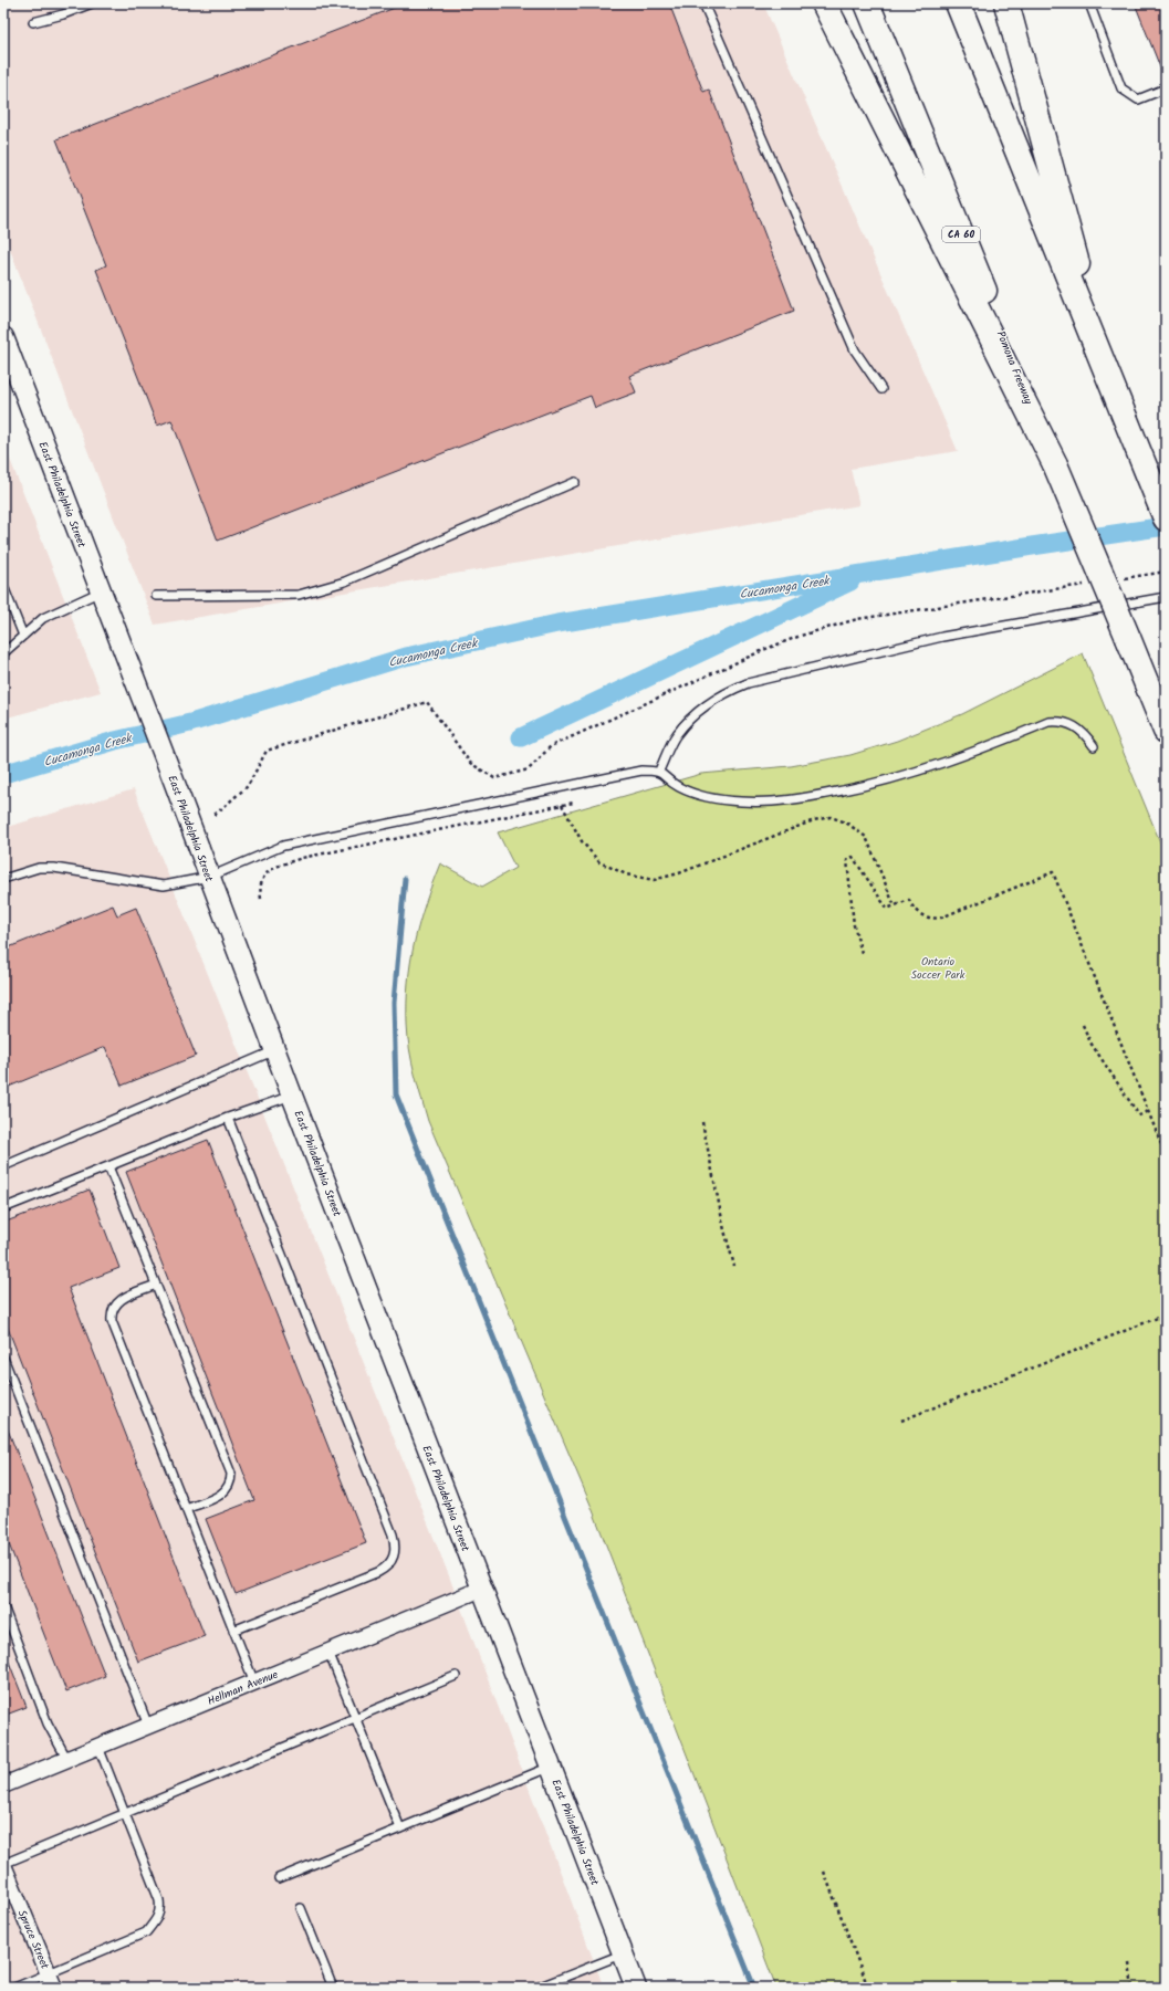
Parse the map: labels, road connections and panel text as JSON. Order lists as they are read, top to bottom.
{
  "streets": {
    "highway": ["CA 60", "Pomona Freeway"],
    "street": ["East Philadelphia Street", "Hellman Avenue", "Spruce Street"]
  },
  "crossings": [
    ["East Philadelphia Street", "Hellman Avenue"]
  ],
  "water": ["Cucamonga Creek"],
  "parks": ["Ontario Soccer Park"]
}
